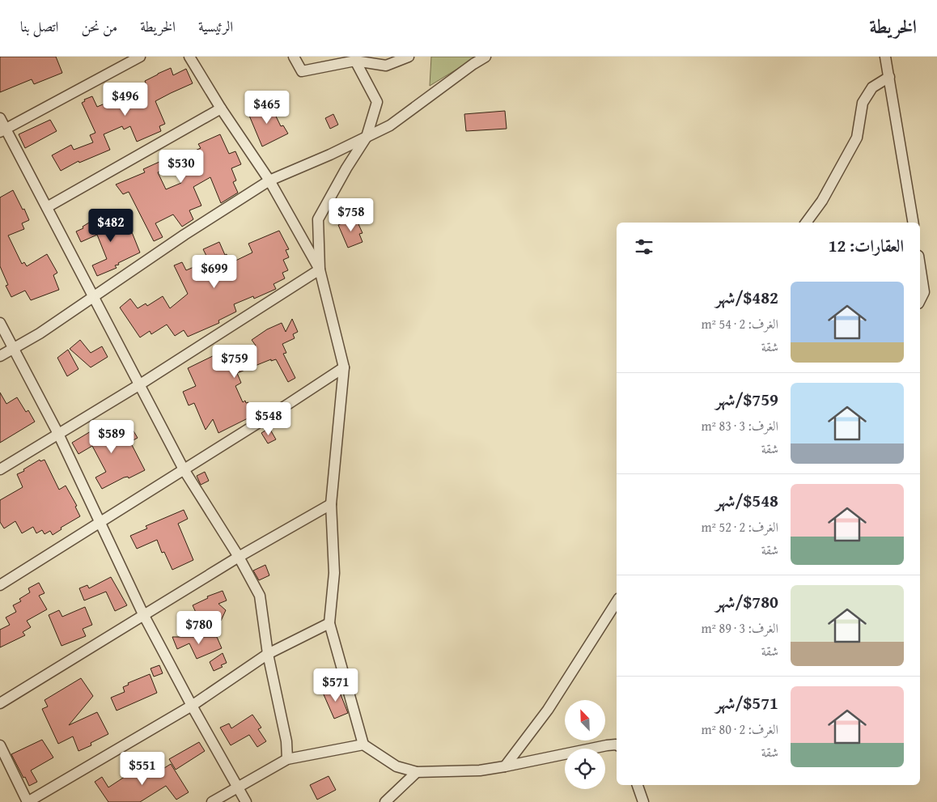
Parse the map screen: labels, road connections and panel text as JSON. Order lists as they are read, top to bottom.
{
  "north": "top left",
  "page": {
    "header": "الخريطة",
    "nav": [
      "الرئيسية",
      "الخريطة",
      "من نحن",
      "اتصل بنا"
    ],
    "price": [
      "$496",
      "$465",
      "$530",
      "$758",
      "$482",
      "$699",
      "$759",
      "$548",
      "$589",
      "$780",
      "$571",
      "$551"
    ],
    "heading": "العقارات: 12",
    "list": [
      {
        "name": "$482/شهر",
        "note": "الغرف: 2 · 54 m² · شقة"
      },
      {
        "name": "$759/شهر",
        "note": "الغرف: 3 · 83 m² · شقة"
      },
      {
        "name": "$548/شهر",
        "note": "الغرف: 2 · 52 m² · شقة"
      },
      {
        "name": "$780/شهر",
        "note": "الغرف: 3 · 89 m² · شقة"
      },
      {
        "name": "$571/شهر",
        "note": "الغرف: 2 · 80 m² · شقة"
      }
    ]
  }
}
